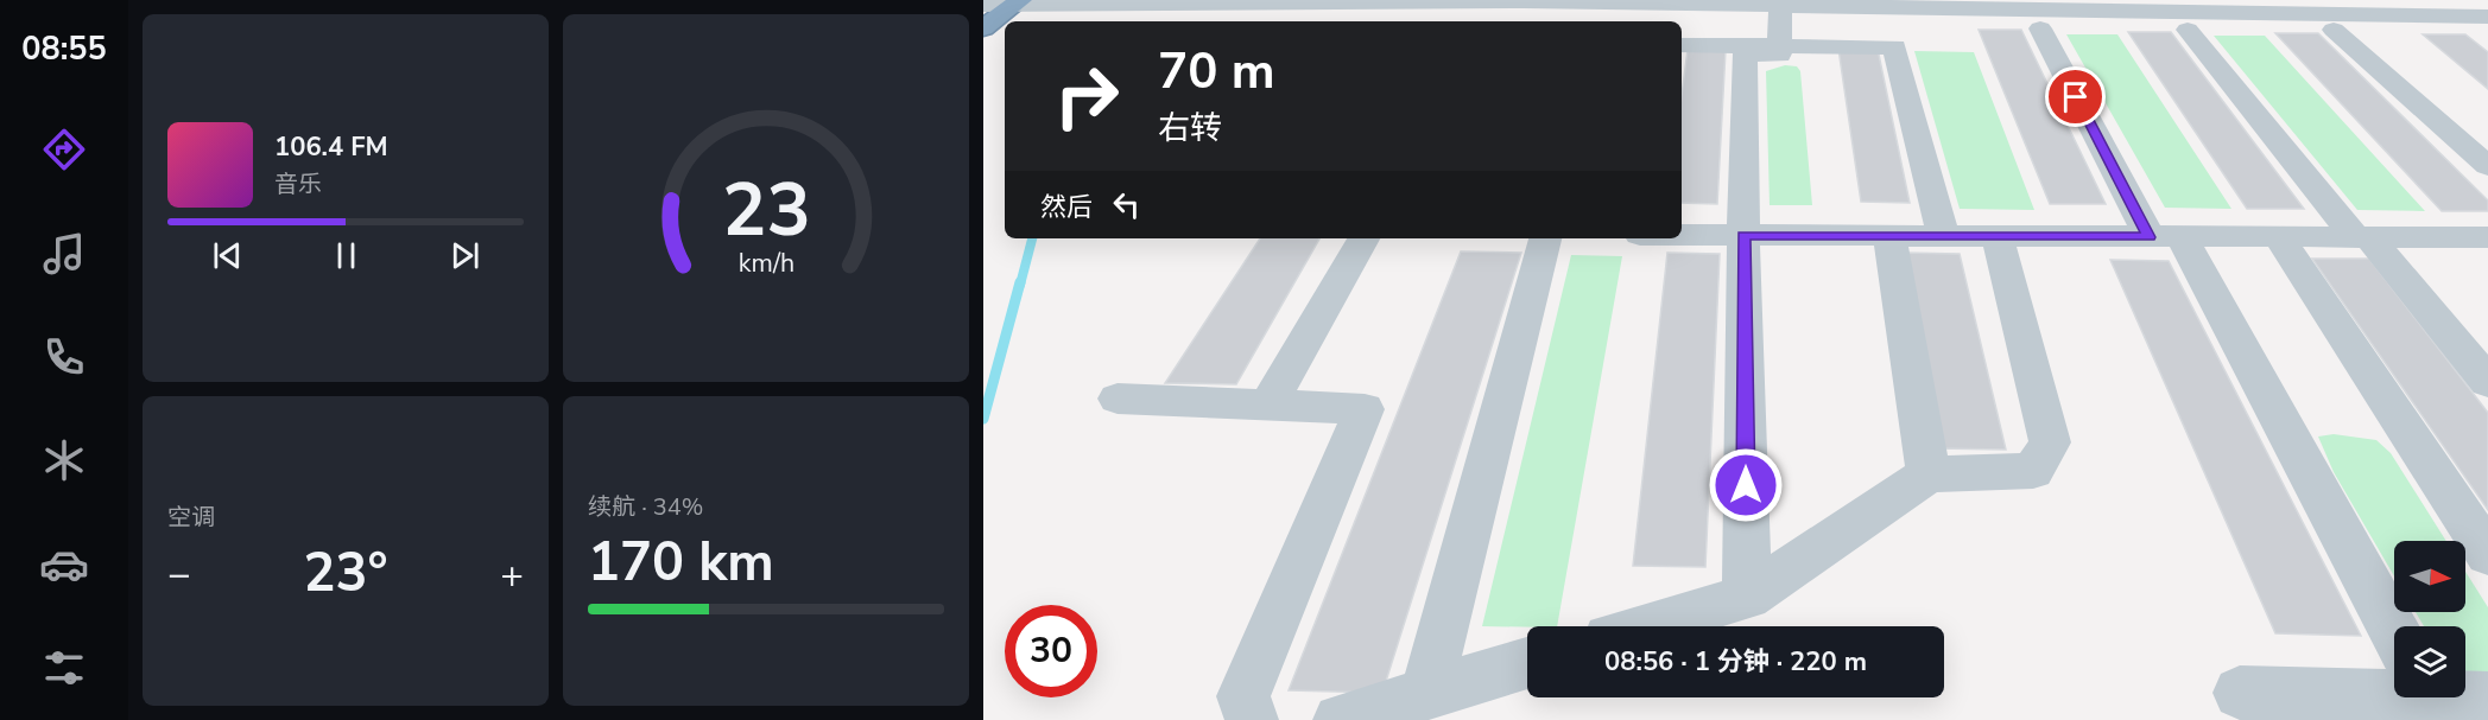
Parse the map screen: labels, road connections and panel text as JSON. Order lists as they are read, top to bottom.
{
  "north": "right",
  "page": {
    "tabs": "08:55",
    "turn": ["70 m", "右转"],
    "song": ["106.4 FM", "音乐"],
    "then": "然后",
    "tile": [
      "空调",
      ["续航 · 34%", "170 km"]
    ],
    "heat": ["−", "23°", "+"],
    "limit": "30",
    "trip": "08:56 · 1 分钟 · 220 m",
    "gauge": ["23", "km/h"]
  }
}
